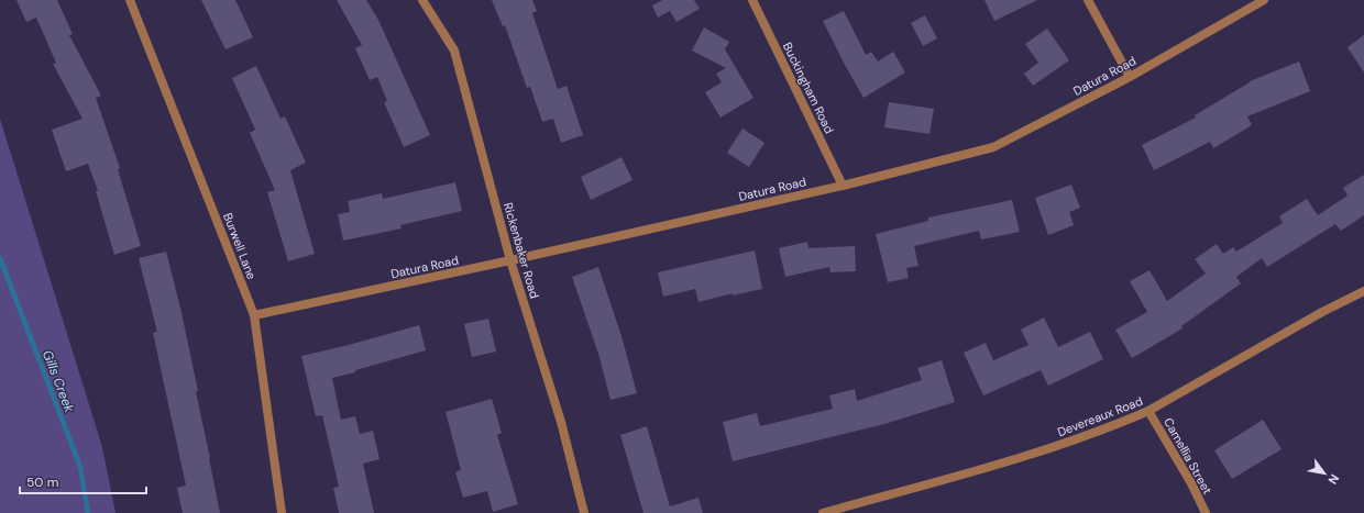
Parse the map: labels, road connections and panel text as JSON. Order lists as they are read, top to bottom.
{
  "streets": {
    "street": [
      "Datura Road",
      "Buckingham Road",
      "Burwell Lane",
      "Rickenbaker Road",
      "Devereaux Road",
      "Camellia Street"
    ]
  },
  "crossings": [
    ["Datura Road", "Buckingham Road"],
    ["Datura Road", "Burwell Lane"],
    ["Datura Road", "Rickenbaker Road"],
    ["Devereaux Road", "Camellia Street"]
  ],
  "water": ["Gills Creek"],
  "scale_bar": "50 m",
  "north": "bottom right"
}
